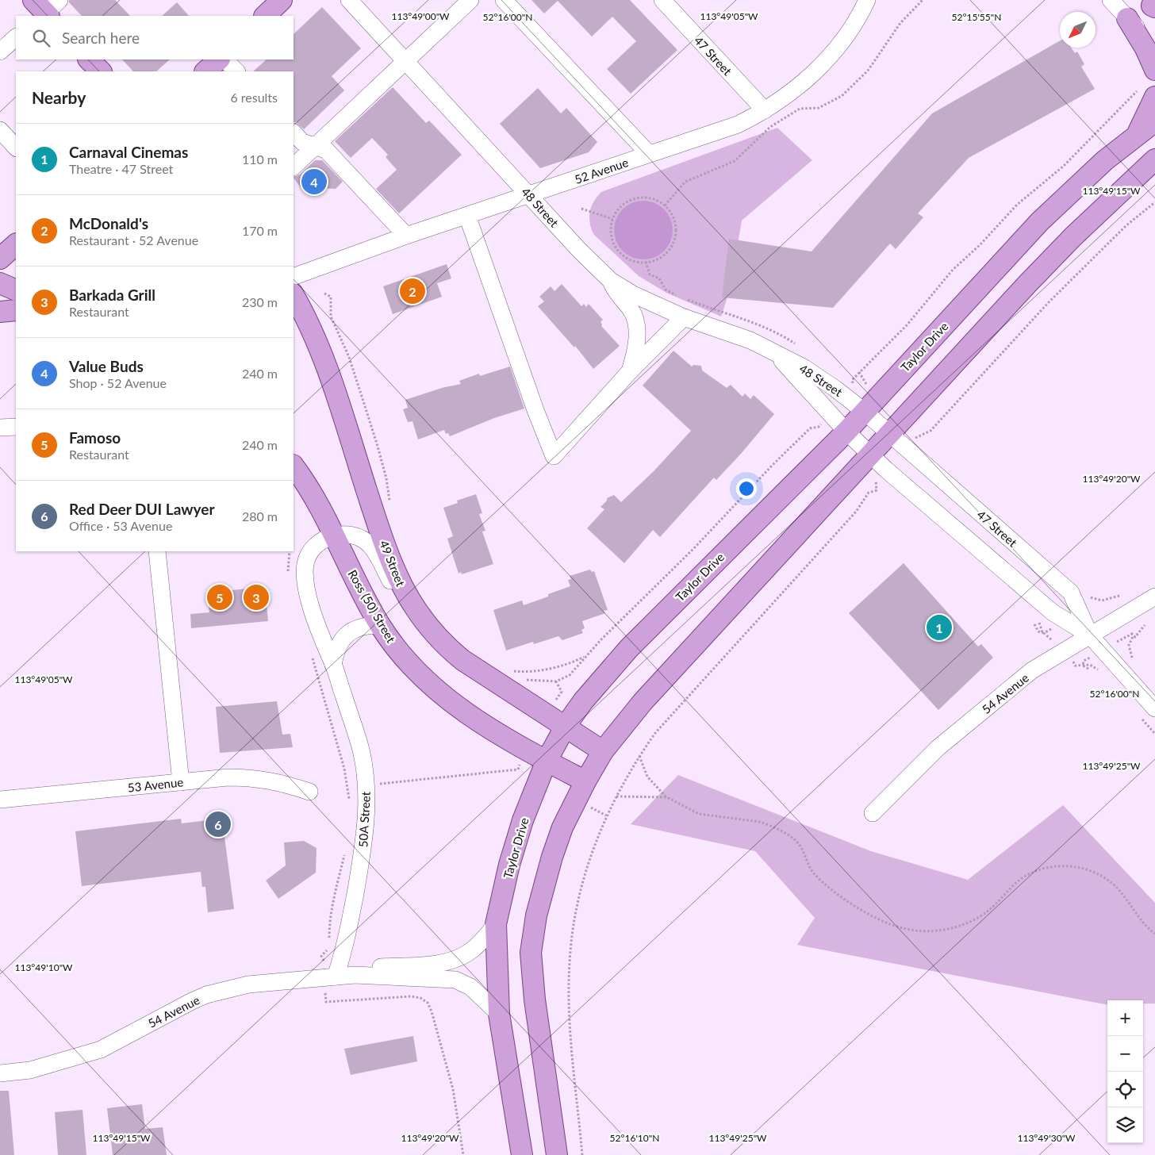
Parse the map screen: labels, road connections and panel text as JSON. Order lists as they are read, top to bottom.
{
  "streets": {
    "main road": ["Taylor Drive", "49 Street", "Ross (50) Street"],
    "street": [
      "47 Street",
      "52 Avenue",
      "48 Street",
      "54 Avenue",
      "53 Avenue",
      "50A Street"
    ]
  },
  "crossings": [
    ["47 Street", "52 Avenue"],
    ["47 Street", "48 Street"],
    ["47 Street", "54 Avenue"],
    ["52 Avenue", "48 Street"],
    ["48 Street", "Taylor Drive"],
    ["Taylor Drive", "49 Street"],
    ["Taylor Drive", "Ross (50) Street"],
    ["Ross (50) Street", "50A Street"],
    ["54 Avenue", "50A Street"]
  ],
  "north": "bottom left",
  "page": {
    "search": "Search here",
    "heading": ["Nearby", "6 results"],
    "list": [
      {
        "mark": "1",
        "name": "Carnaval Cinemas",
        "note": "Theatre · 47 Street",
        "value": "110 m"
      },
      {
        "mark": "2",
        "name": "McDonald's",
        "note": "Restaurant · 52 Avenue",
        "value": "170 m"
      },
      {
        "mark": "3",
        "name": "Barkada Grill",
        "note": "Restaurant",
        "value": "230 m"
      },
      {
        "mark": "4",
        "name": "Value Buds",
        "note": "Shop · 52 Avenue",
        "value": "240 m"
      },
      {
        "mark": "5",
        "name": "Famoso",
        "note": "Restaurant",
        "value": "240 m"
      },
      {
        "mark": "6",
        "name": "Red Deer DUI Lawyer",
        "note": "Office · 53 Avenue",
        "value": "280 m"
      }
    ],
    "pins": [
      "4",
      "2",
      "3",
      "5",
      "1",
      "6"
    ],
    "map_buttons": ["+", "−"]
  },
  "coordinates": [
    "113°49'00\"W",
    "113°49'05\"W",
    "52°16'00\"N",
    "52°15'55\"N",
    "113°49'15\"W",
    "113°49'20\"W",
    "113°49'25\"W",
    "113°49'10\"W",
    "52°16'10\"N",
    "113°49'30\"W"
  ]
}
